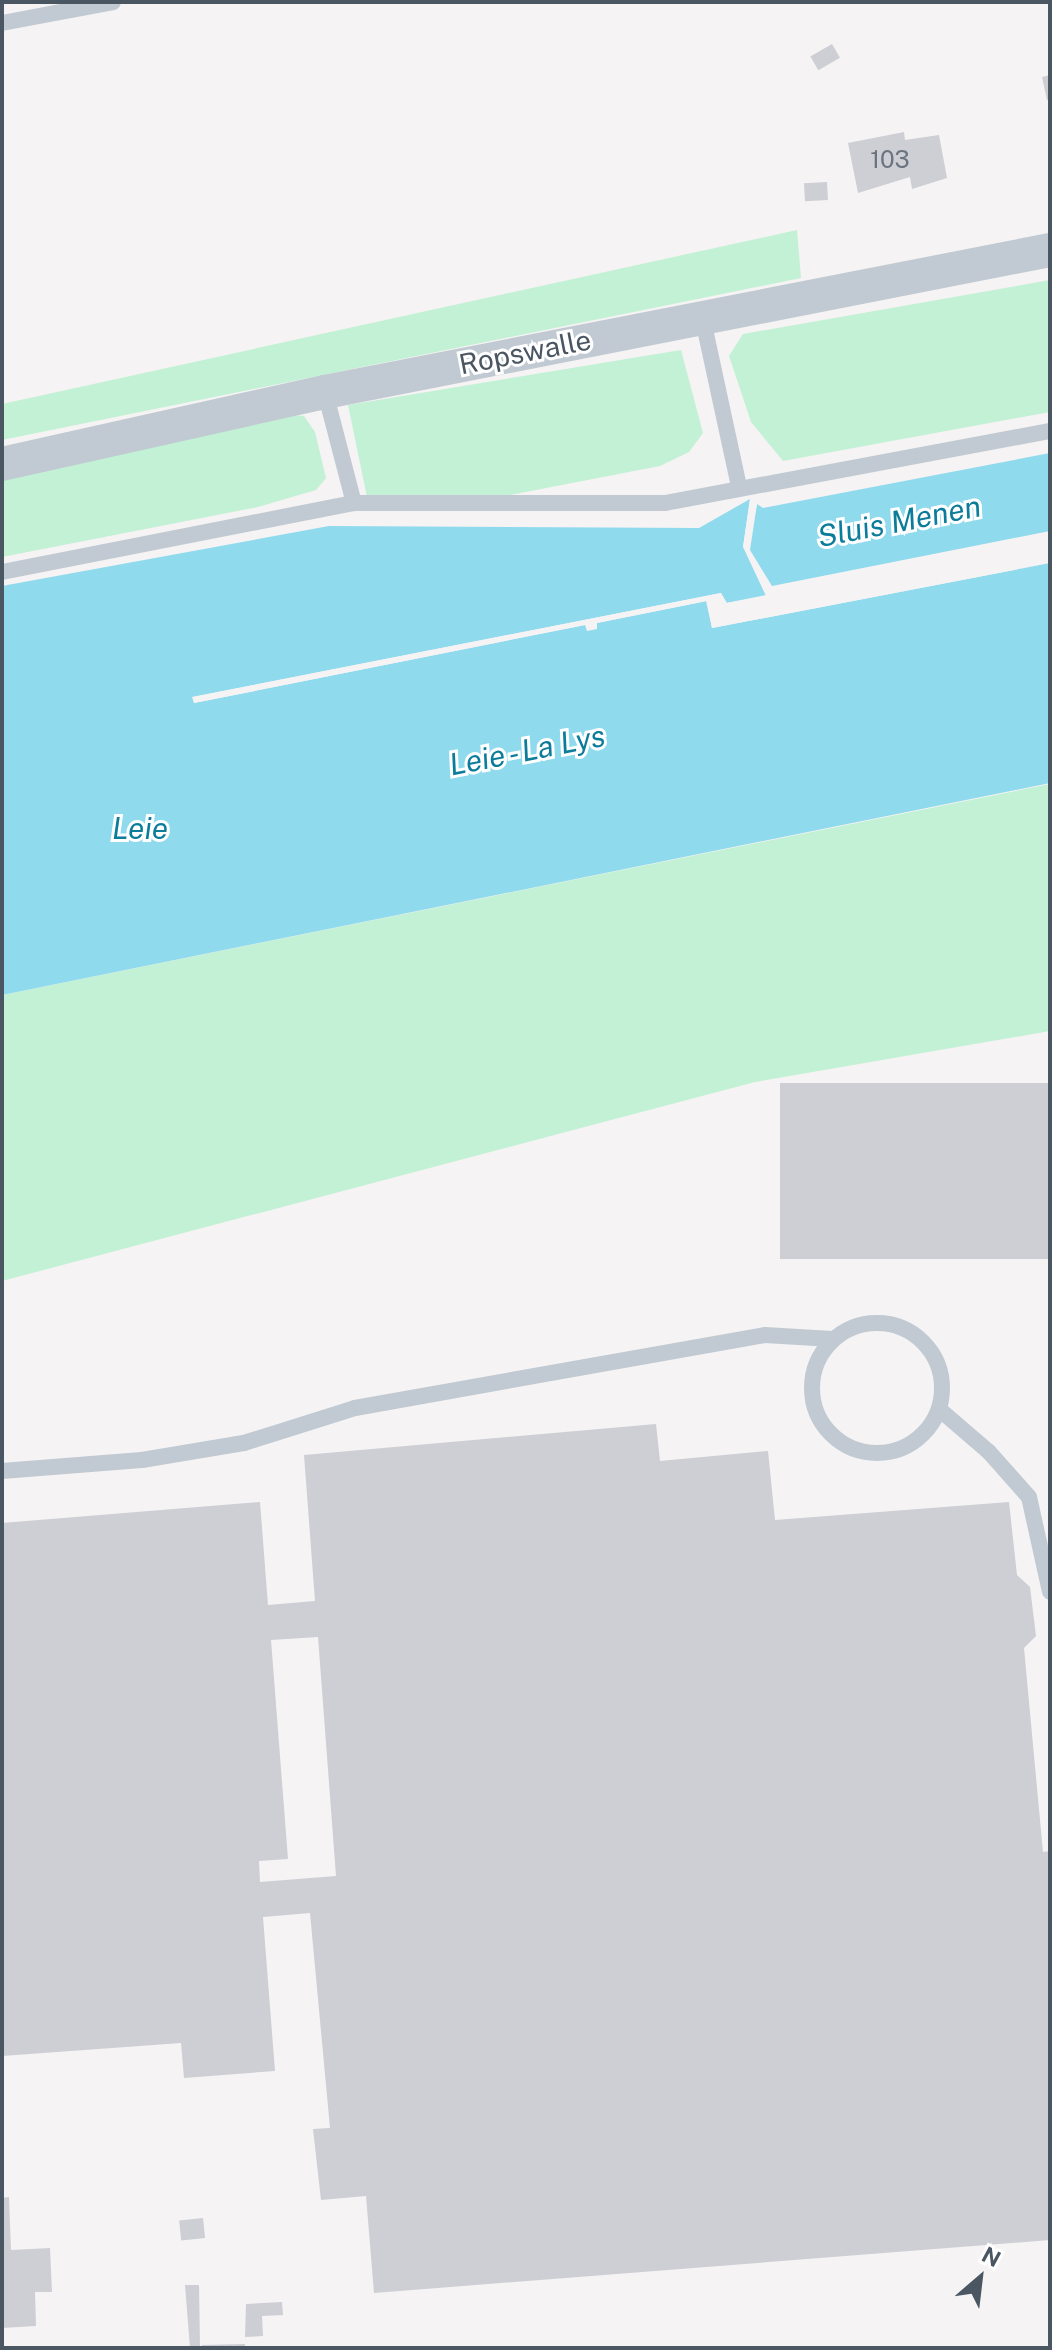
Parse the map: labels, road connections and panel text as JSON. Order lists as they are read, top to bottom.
{
  "streets": {
    "street": ["Ropswalle"]
  },
  "water": ["Sluis Menen", "Leie - La Lys", "Leie"],
  "house_numbers": ["103"],
  "north": "top right"
}
